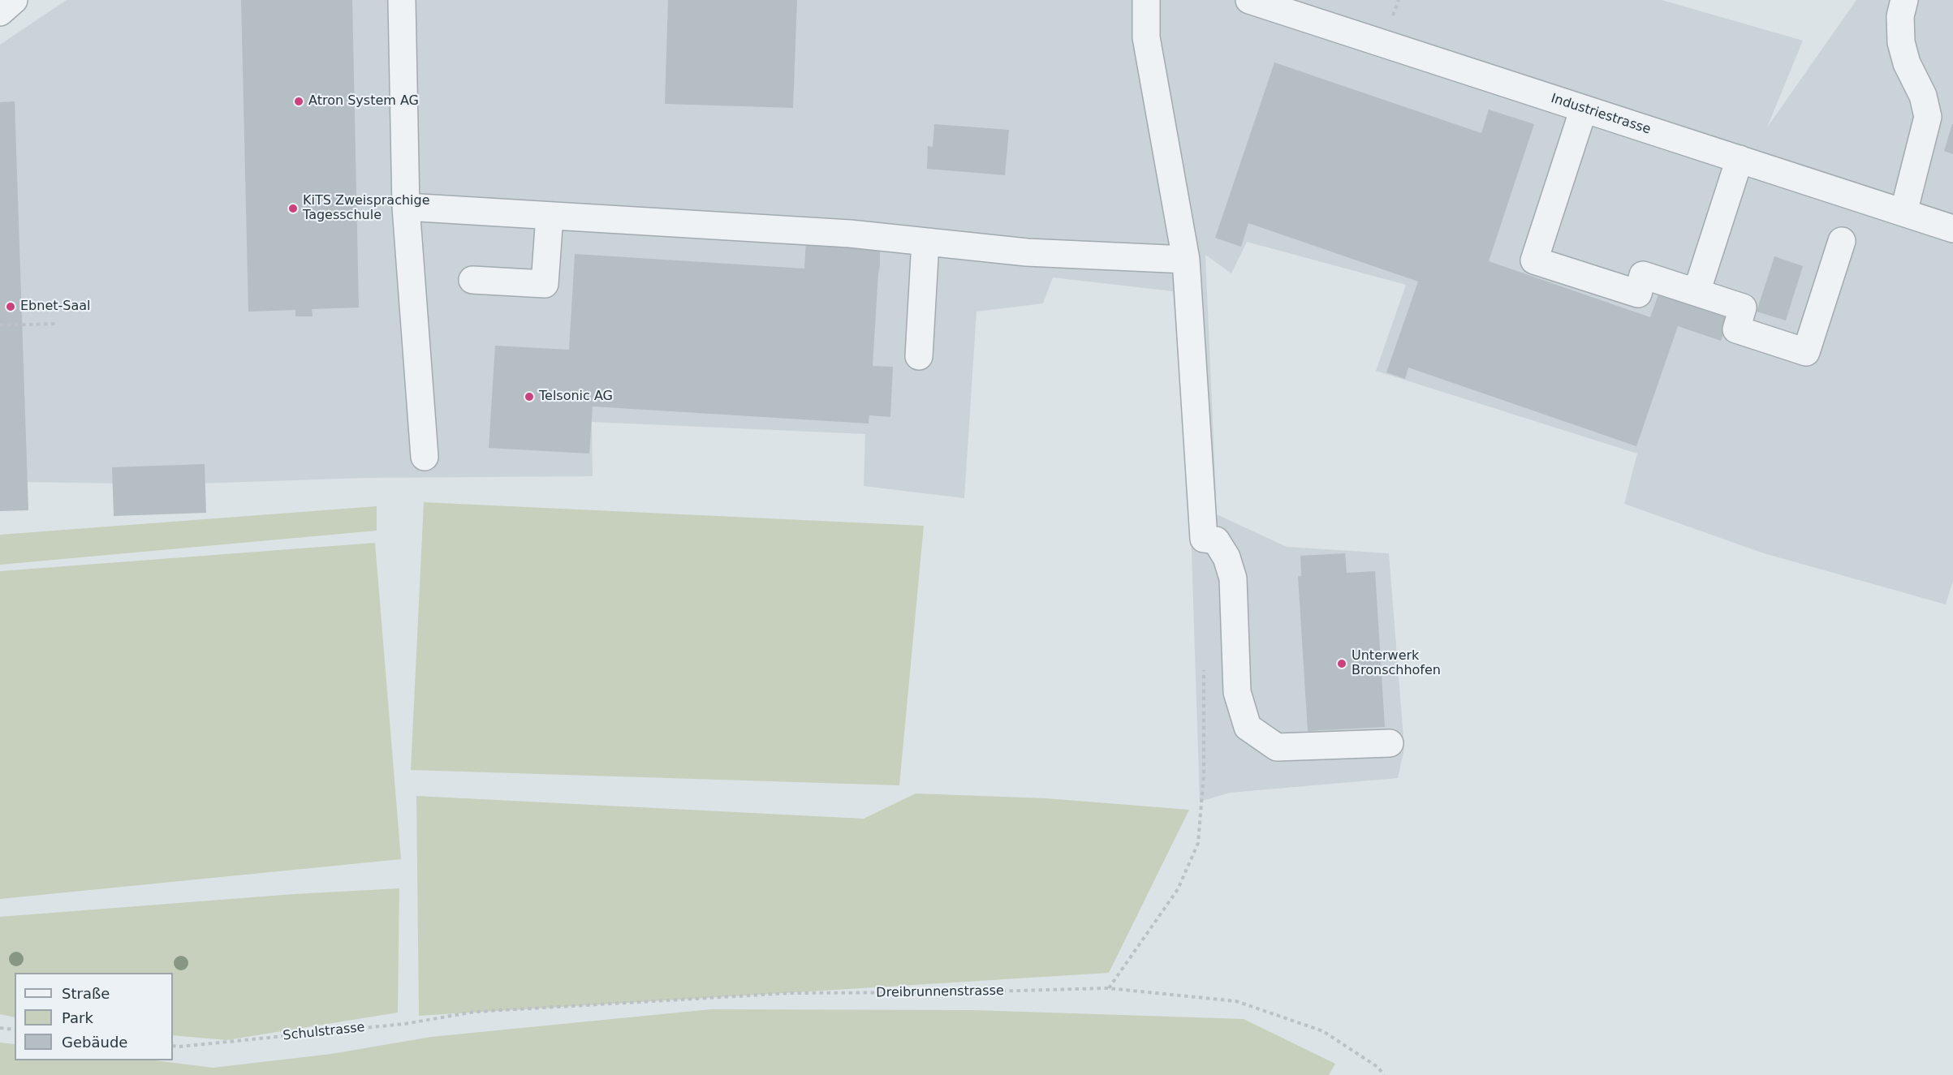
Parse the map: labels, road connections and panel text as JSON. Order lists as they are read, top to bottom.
{
  "streets": {
    "street": ["Industriestrasse"],
    "path": ["Dreibrunnenstrasse", "Schulstrasse"]
  },
  "crossings": [
    ["Dreibrunnenstrasse", "Schulstrasse"]
  ],
  "places": [
    "Atron System AG",
    "KiTS Zweisprachige Tagesschule",
    "Ebnet-Saal",
    "Telsonic AG",
    "Unterwerk Bronschhofen"
  ],
  "legend": ["Straße", "Park", "Gebäude"]
}
